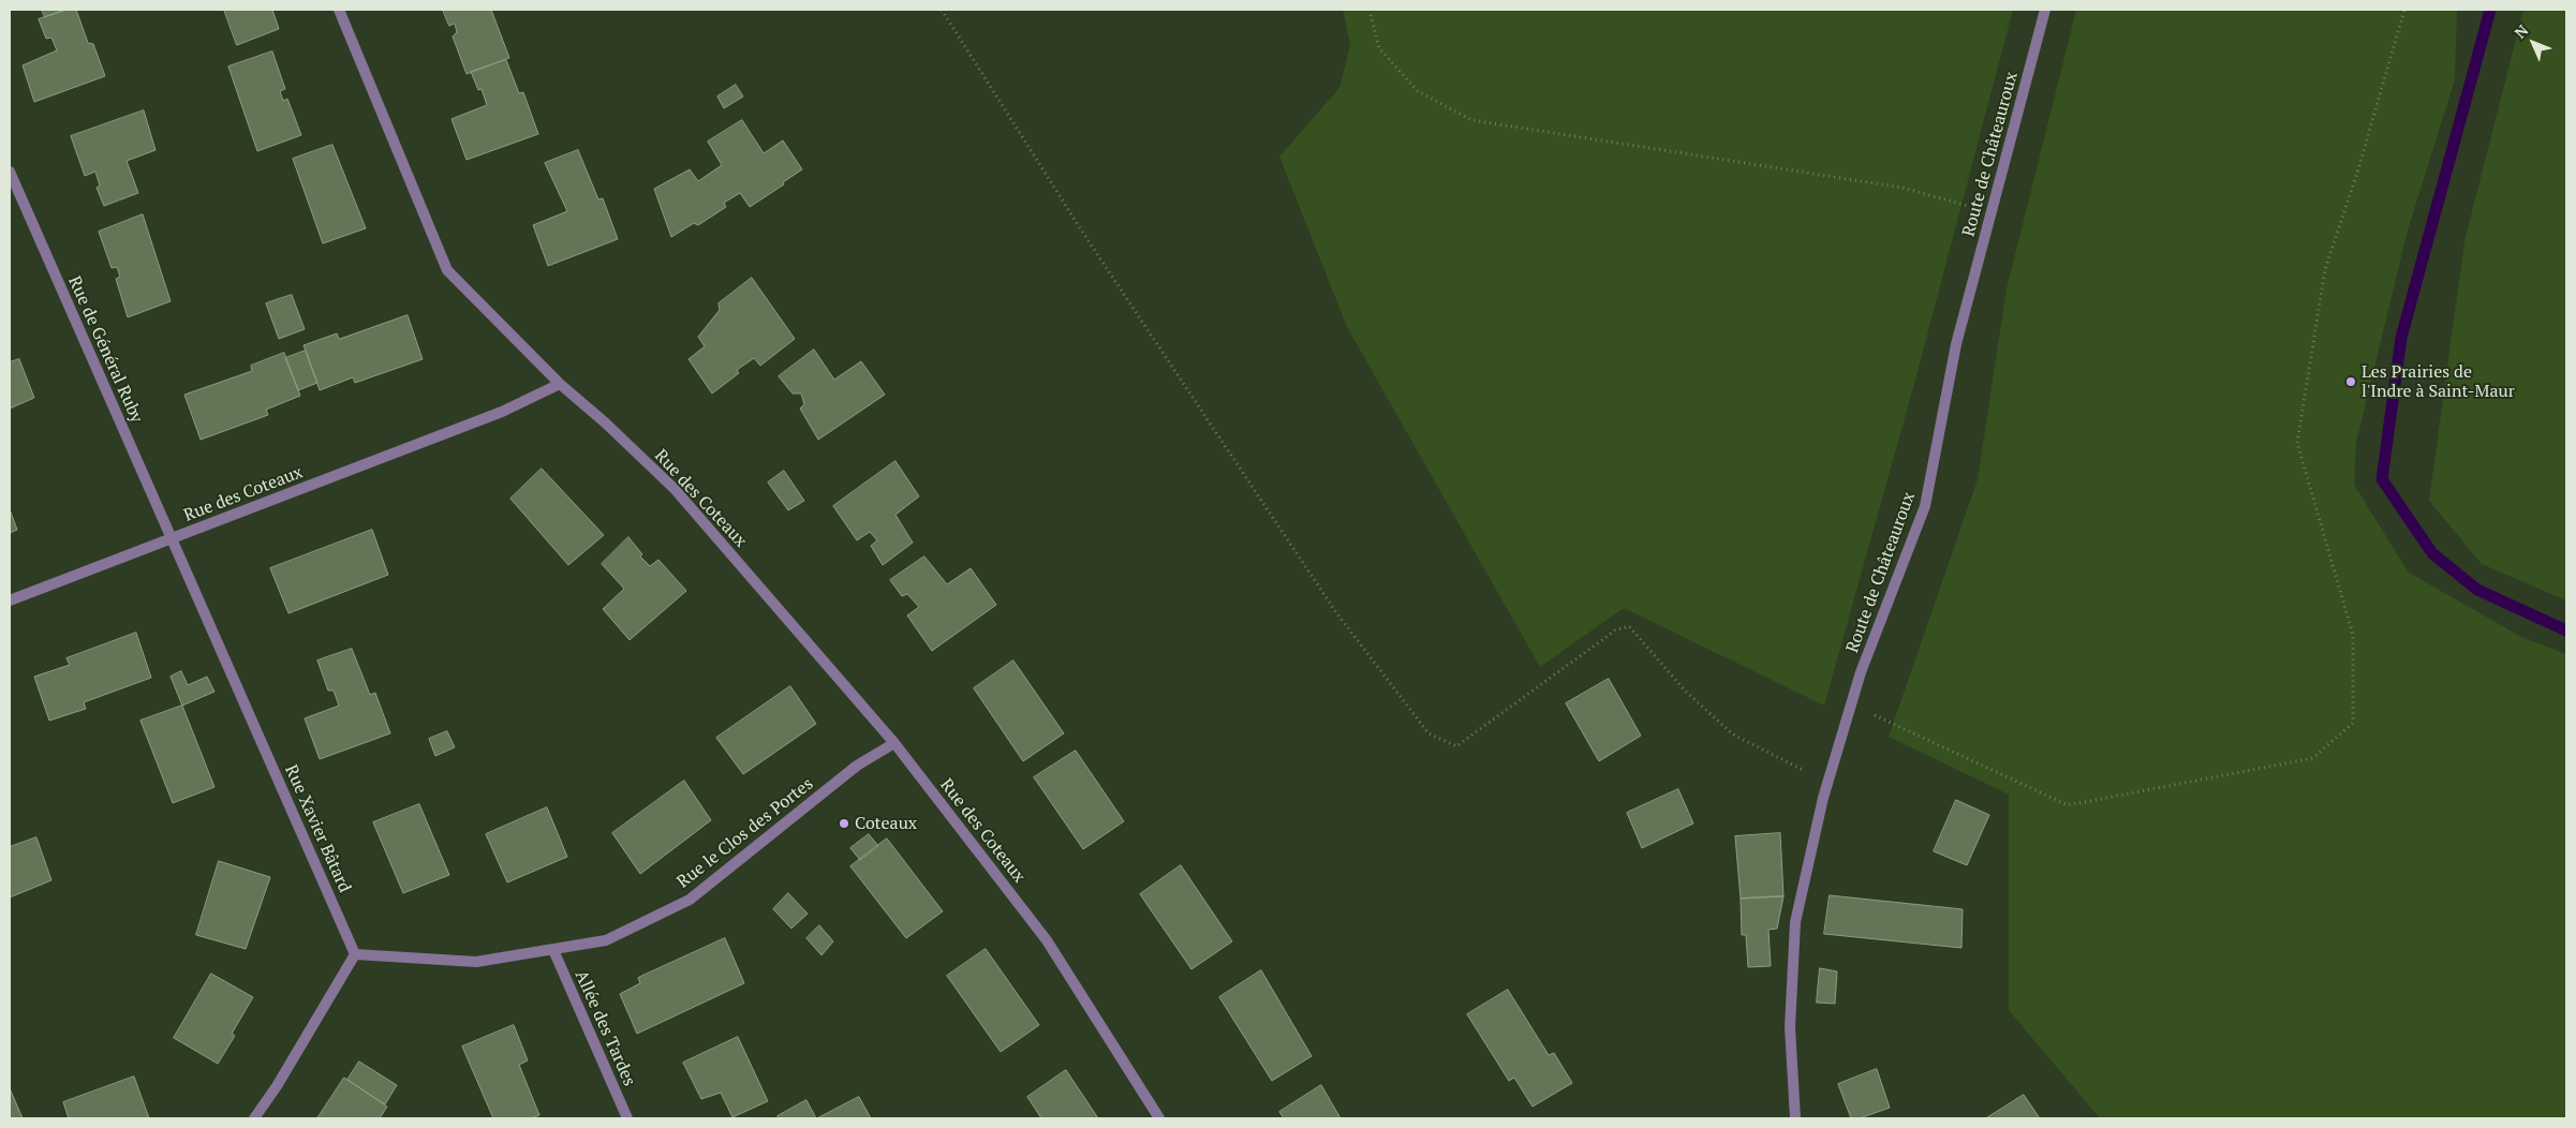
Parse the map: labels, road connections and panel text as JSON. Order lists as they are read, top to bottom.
{
  "streets": {
    "street": [
      "Route de Châteauroux",
      "Rue de Général Ruby",
      "Rue des Coteaux",
      "Rue Xavier Bâtard",
      "Rue le Clos des Portes",
      "Allée des Tardes"
    ]
  },
  "crossings": [
    ["Rue de Général Ruby", "Rue des Coteaux"],
    ["Rue de Général Ruby", "Rue Xavier Bâtard"],
    ["Rue des Coteaux", "Rue Xavier Bâtard"],
    ["Rue des Coteaux", "Rue le Clos des Portes"],
    ["Rue Xavier Bâtard", "Rue le Clos des Portes"],
    ["Rue le Clos des Portes", "Allée des Tardes"]
  ],
  "places": ["Les Prairies de l'Indre à Saint-Maur", "Coteaux"],
  "north": "top left"
}
